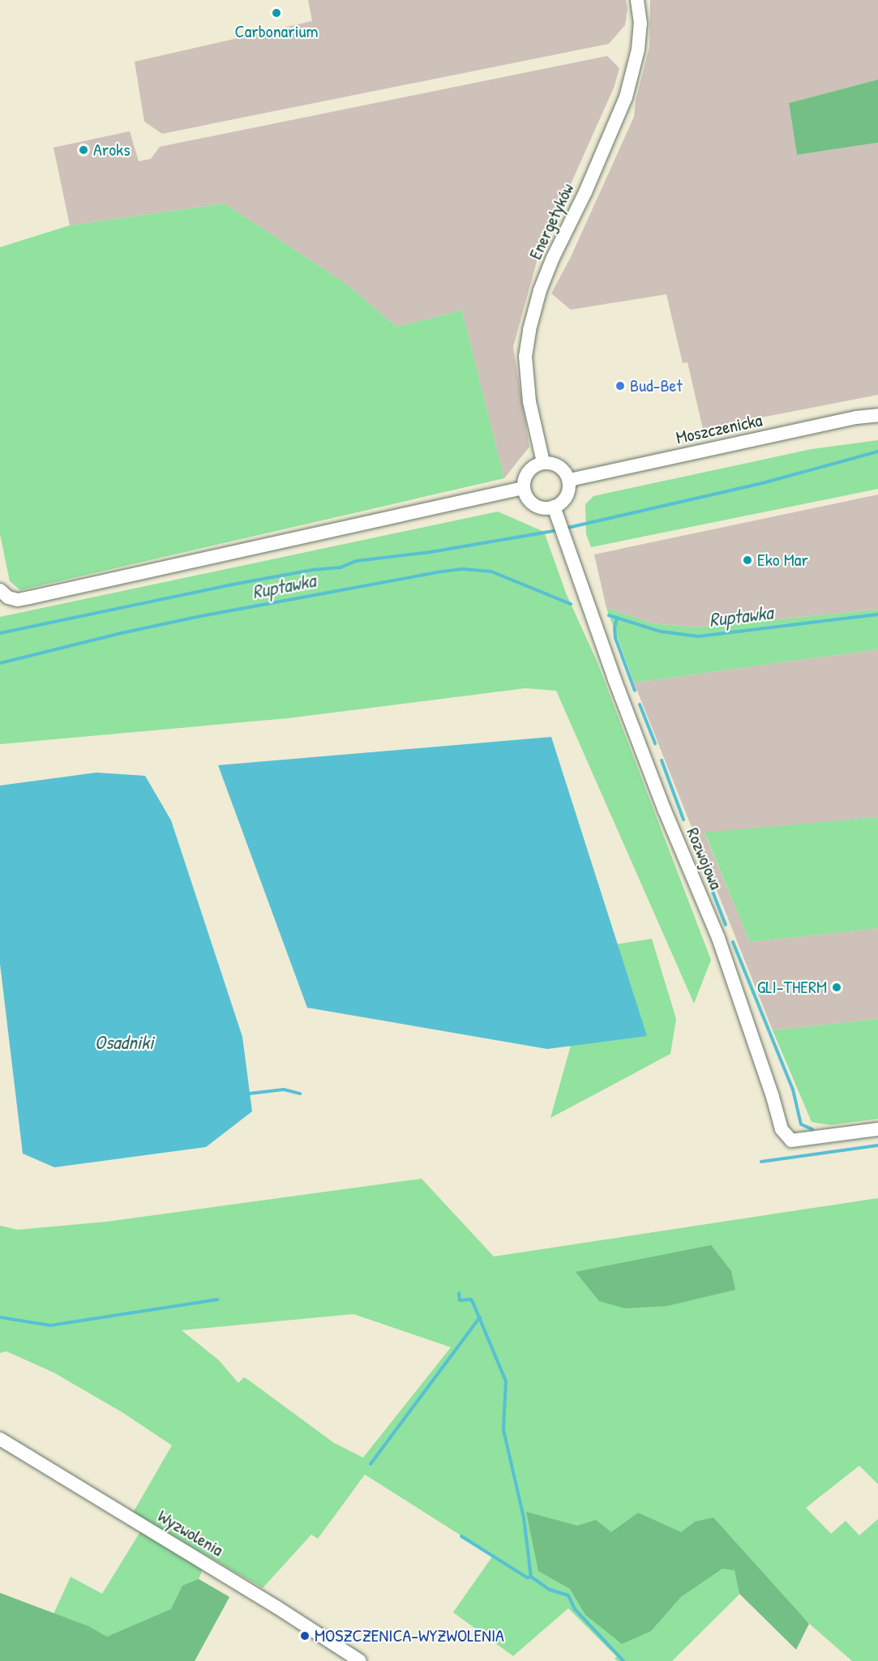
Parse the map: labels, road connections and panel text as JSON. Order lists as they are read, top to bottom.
{
  "streets": {
    "street": [
      "Energetyków",
      "Moszczenicka",
      "Rozwojowa",
      "Wyzwolenia"
    ]
  },
  "crossings": [
    ["Energetyków", "Moszczenicka"],
    ["Energetyków", "Rozwojowa"],
    ["Moszczenicka", "Rozwojowa"]
  ],
  "water": ["Ruptawka", "Osadniki"],
  "places": [
    "Carbonarium",
    "Aroks",
    "Bud-Bet",
    "Eko Mar",
    "GLI-THERM",
    "MOSZCZENICA-WYZWOLENIA"
  ]
}
